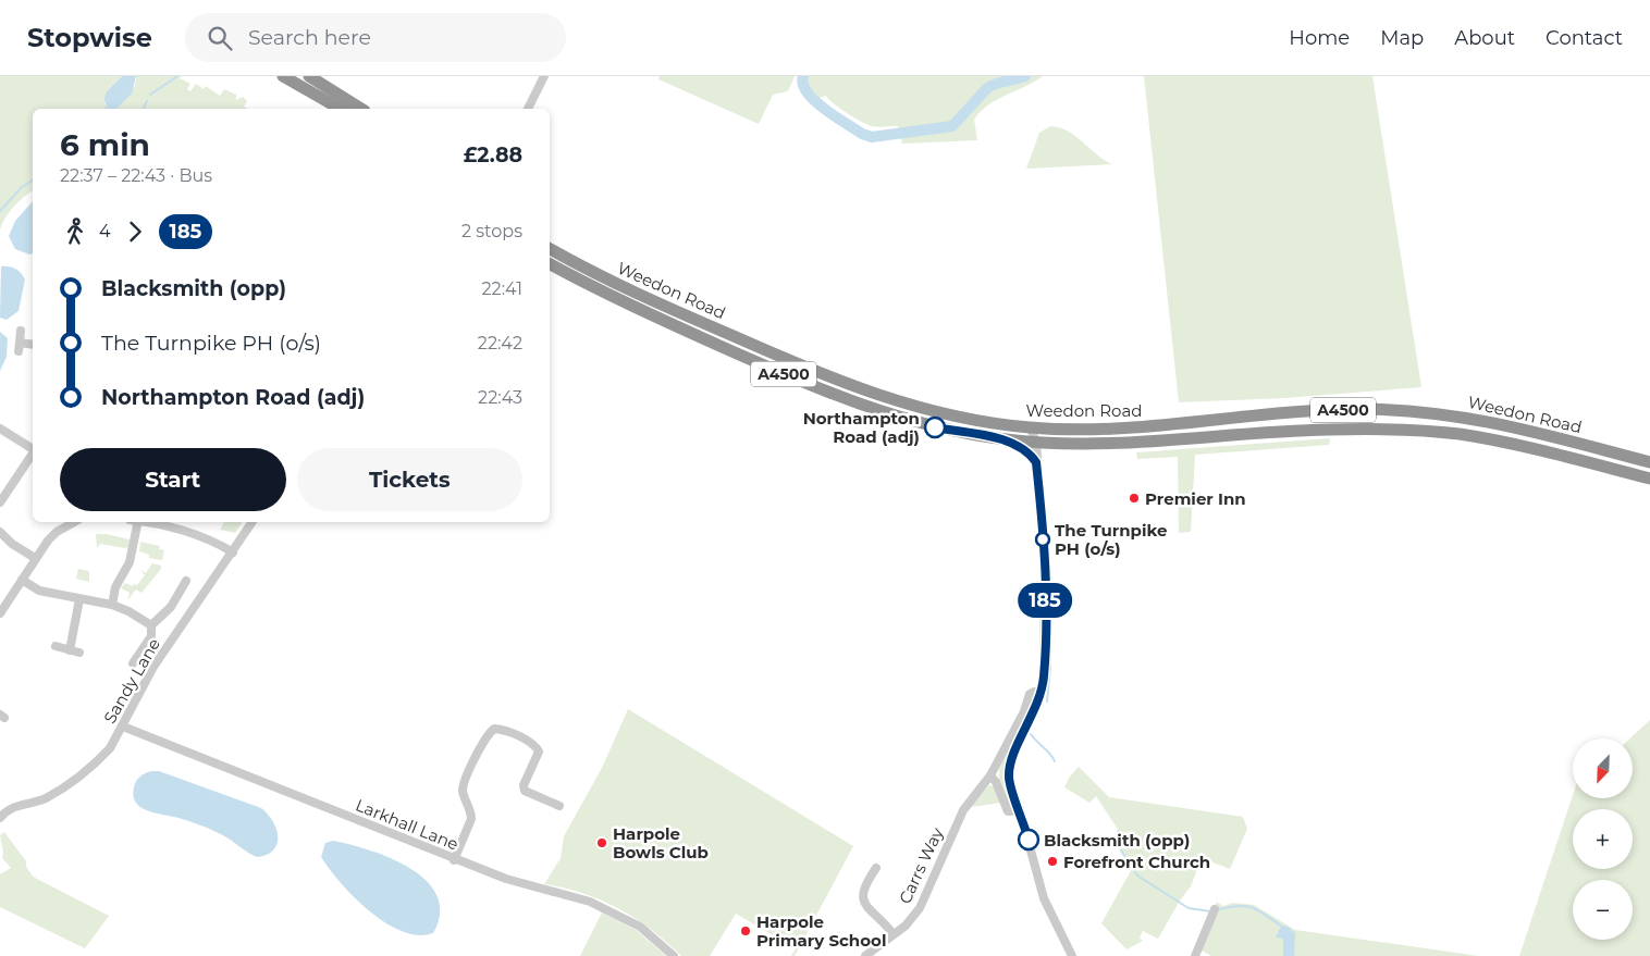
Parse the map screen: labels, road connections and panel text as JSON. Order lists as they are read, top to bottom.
{
  "streets": {
    "highway": ["Weedon Road", "A4500"],
    "street": ["Sandy Lane", "Larkhall Lane", "Carrs Way"]
  },
  "crossings": [
    ["Sandy Lane", "Larkhall Lane"]
  ],
  "places": [
    "Northampton Road (adj)",
    "Premier Inn",
    "The Turnpike PH (o/s)",
    "Blacksmith (opp)",
    "Harpole Bowls Club",
    "Forefront Church",
    "Harpole Primary School"
  ],
  "lines": ["bus line 185"],
  "north": "bottom left",
  "page": {
    "header": "Stopwise",
    "search": "Search here",
    "nav": [
      "Home",
      "Map",
      "About",
      "Contact"
    ],
    "on_map": "185",
    "heading": ["6 min", "22:37 – 22:43 · Bus", "£2.88"],
    "legs": ["4", "185", "2 stops"],
    "list": [
      {
        "name": "Blacksmith (opp)",
        "value": "22:41"
      },
      {
        "name": "The Turnpike PH (o/s)",
        "value": "22:42"
      },
      {
        "name": "Northampton Road (adj)",
        "value": "22:43"
      }
    ],
    "buttons": ["Start", "Tickets"],
    "map_buttons": ["+", "−"]
  }
}
